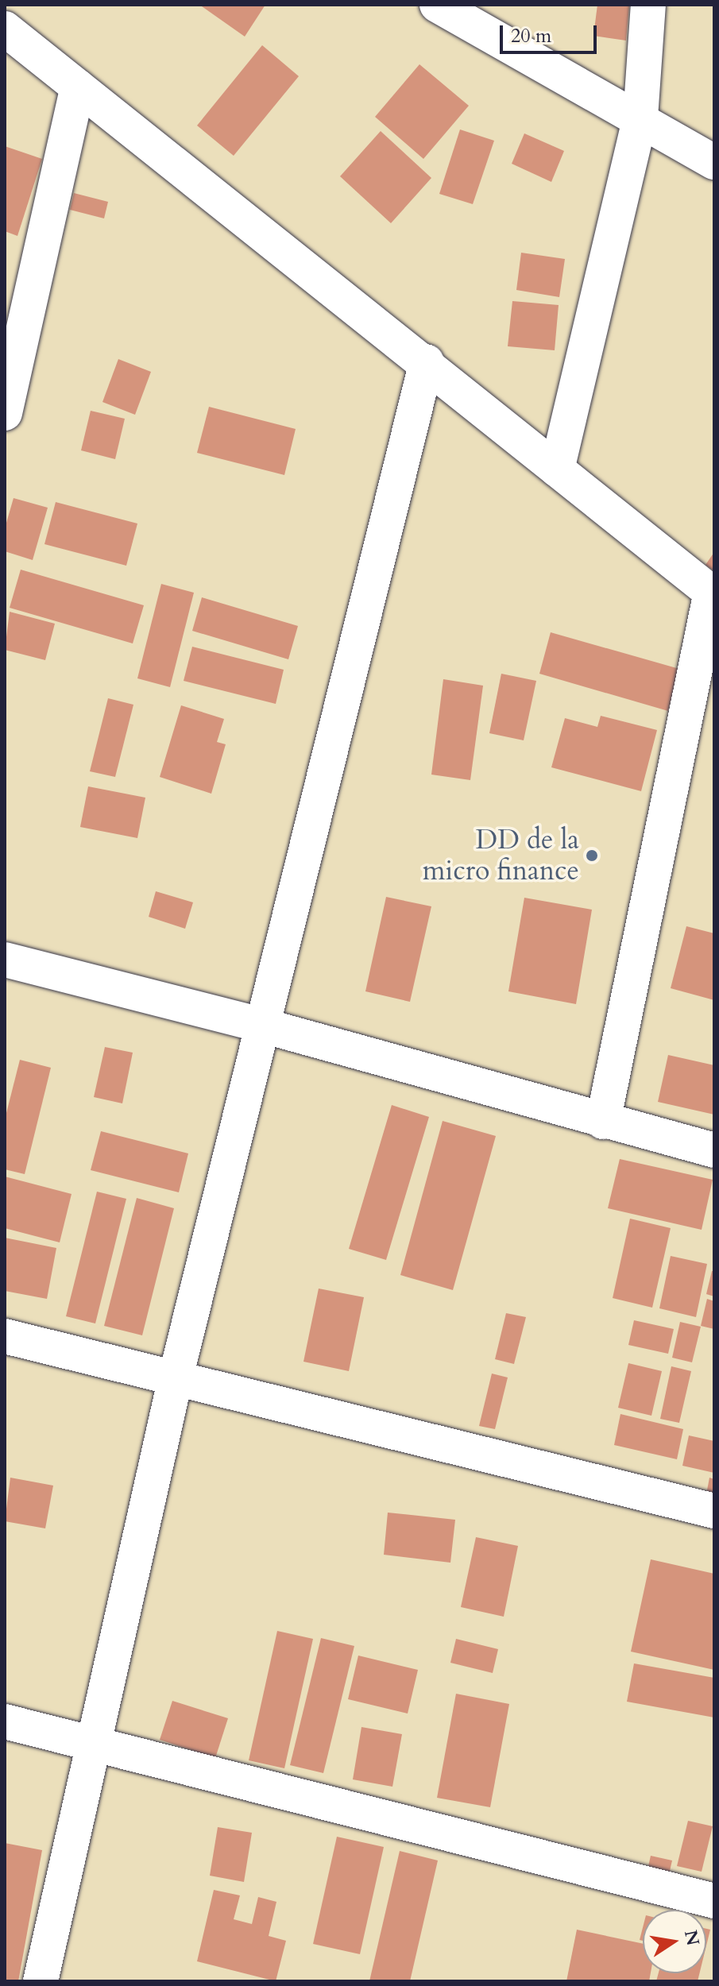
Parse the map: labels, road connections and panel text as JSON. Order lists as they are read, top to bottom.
{
  "places": ["DD de la micro finance"],
  "scale_bar": "20 m",
  "north": "right"
}
